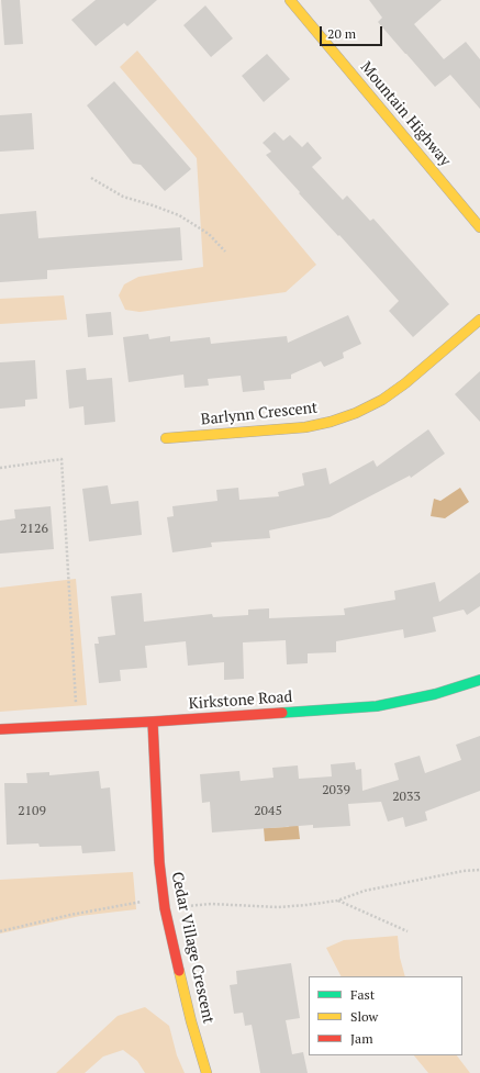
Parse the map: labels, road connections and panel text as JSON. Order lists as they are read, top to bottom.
{
  "streets": {
    "street": [
      "Mountain Highway",
      "Barlynn Crescent",
      "Kirkstone Road",
      "Cedar Village Crescent"
    ]
  },
  "crossings": [
    ["Kirkstone Road", "Cedar Village Crescent"]
  ],
  "house_numbers": [
    "2126",
    "2039",
    "2033",
    "2109",
    "2045"
  ],
  "legend": ["Fast", "Slow", "Jam"],
  "scale_bar": "20 m"
}
